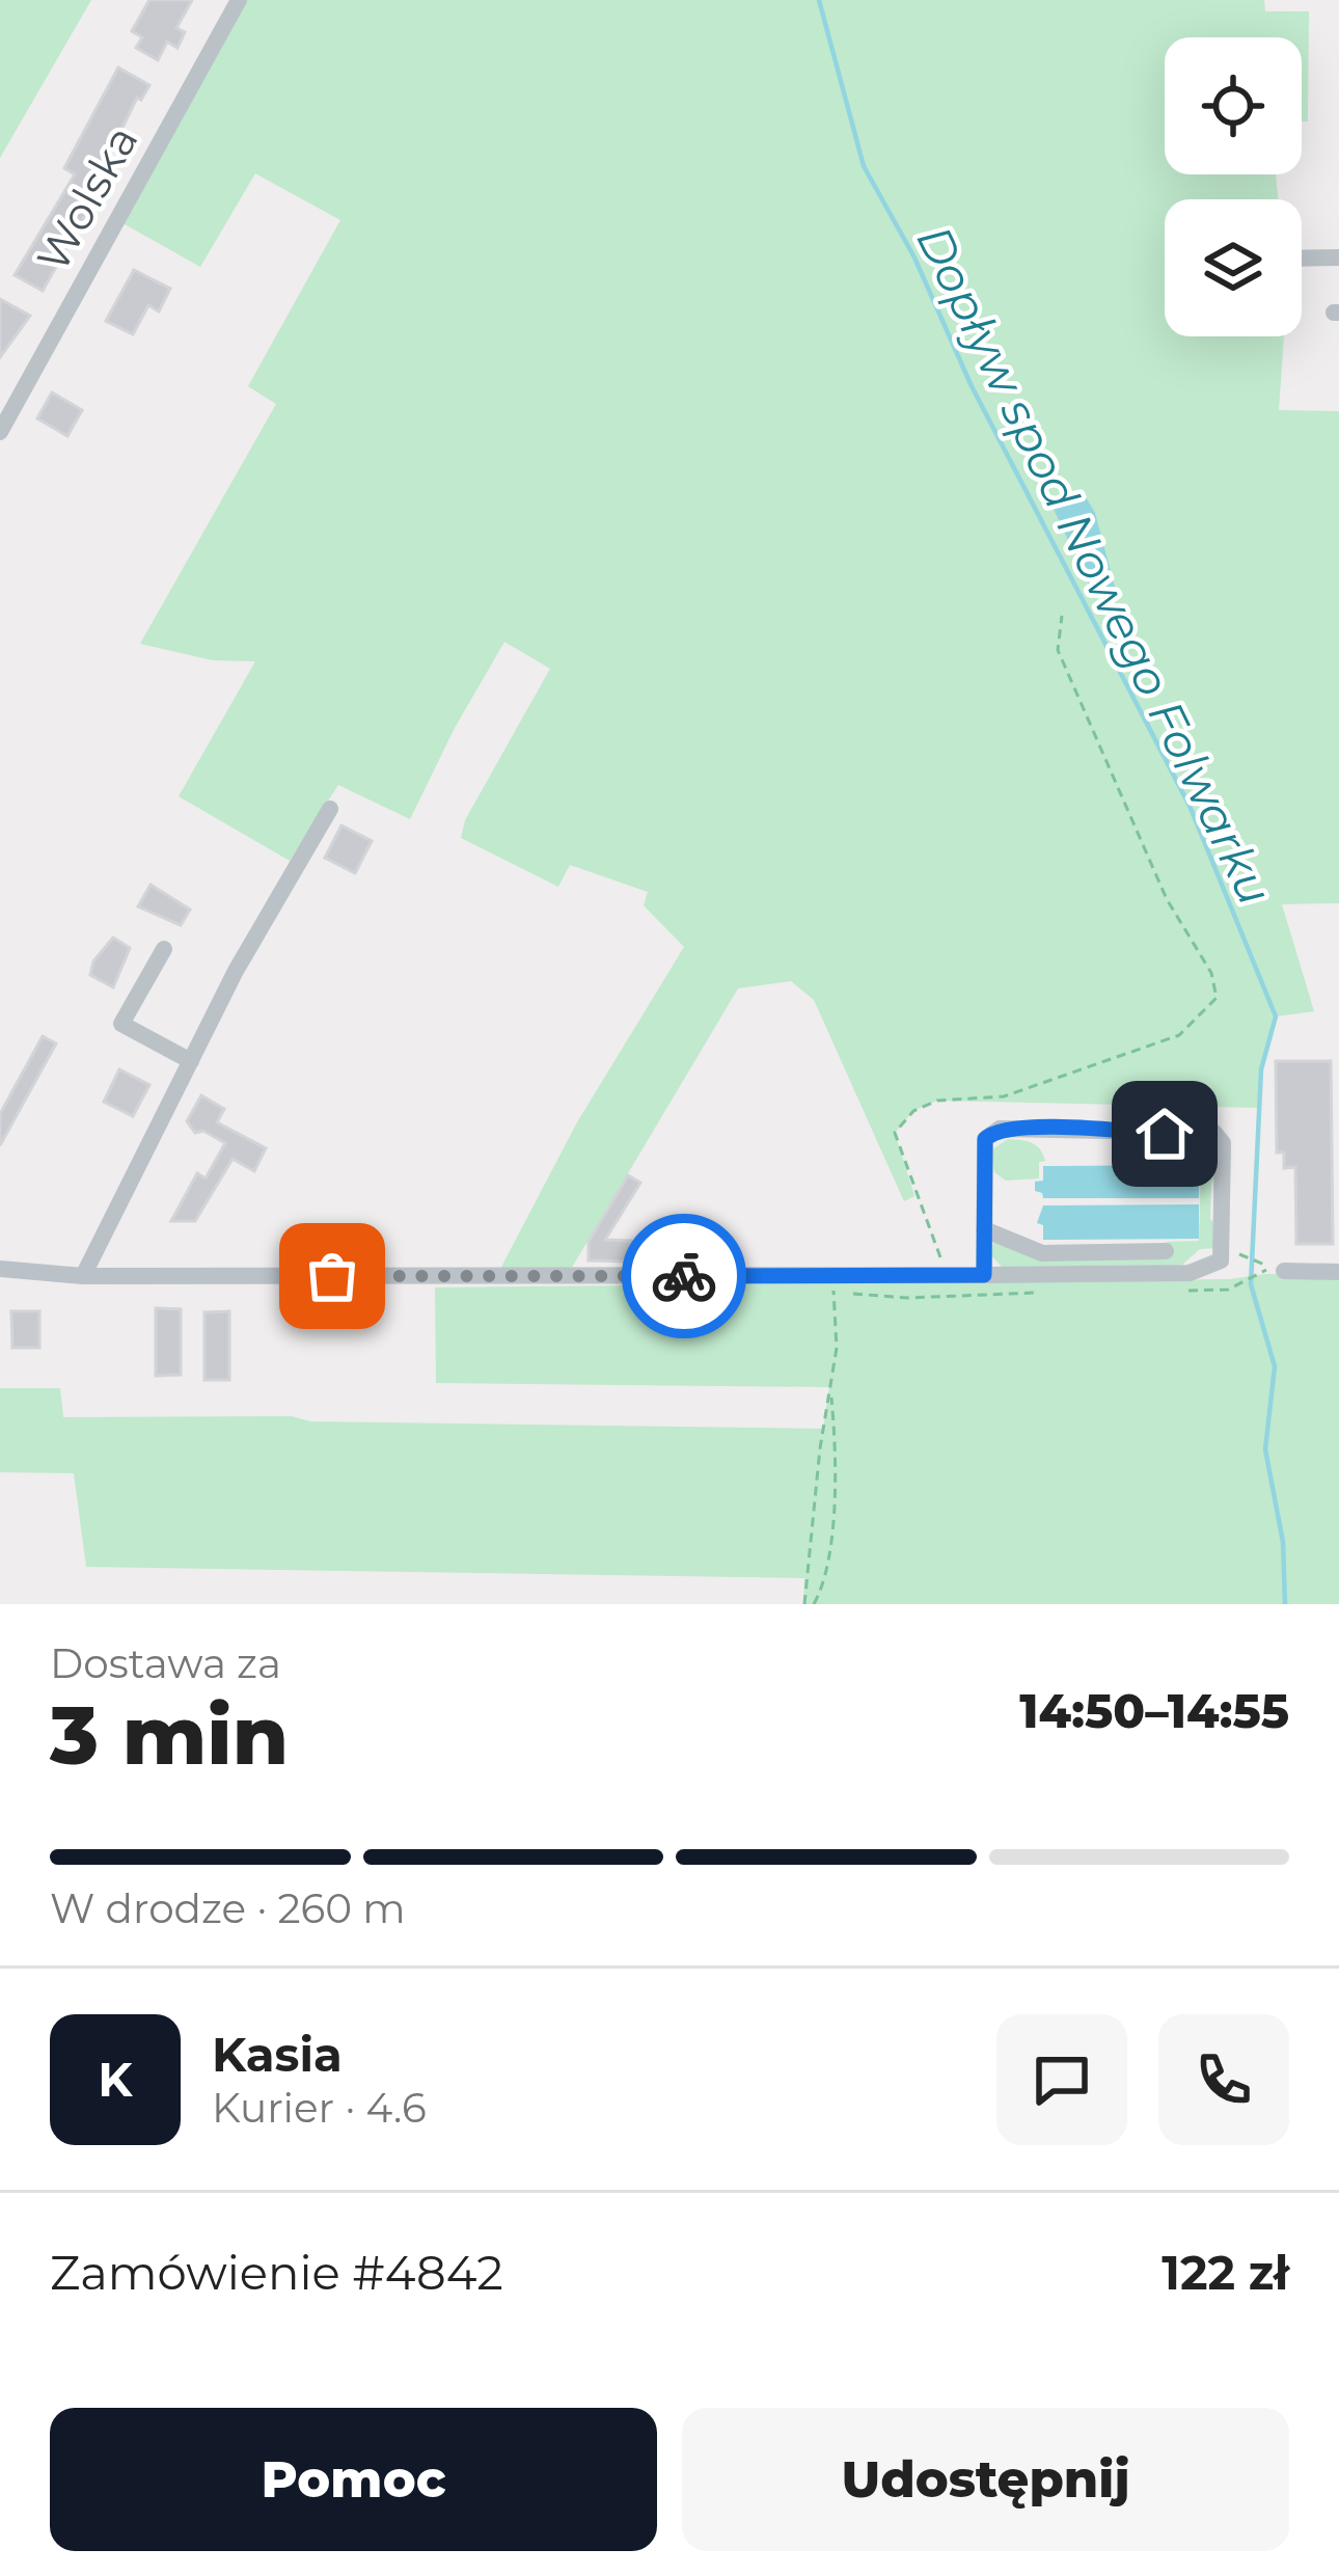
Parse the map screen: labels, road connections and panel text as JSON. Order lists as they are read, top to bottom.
{
  "streets": {
    "street": ["Wolska"]
  },
  "water": ["Dopływ spod Nowego Folwarku"],
  "page": {
    "heading": ["3 min", "Dostawa za", "14:50–14:55"],
    "panel": [
      "Kasia",
      "Kurier · 4.6",
      "Zamówienie #4842",
      "122 zł"
    ],
    "bar": "W drodze · 260 m",
    "round": "K",
    "buttons": ["Pomoc", "Udostępnij"]
  }
}
